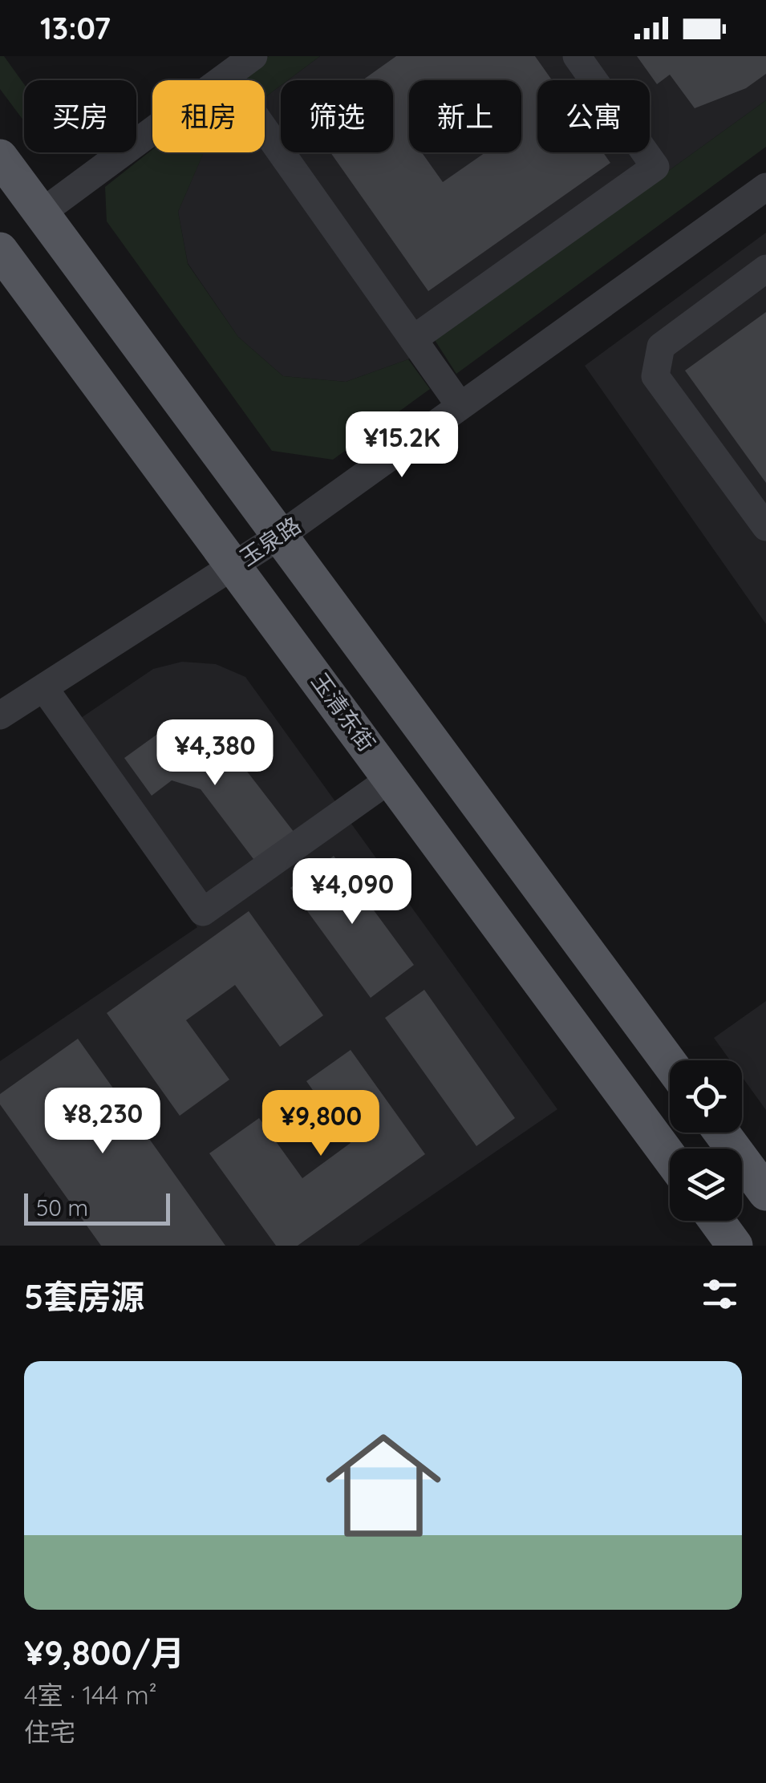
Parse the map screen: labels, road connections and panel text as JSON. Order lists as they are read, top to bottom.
{
  "streets": {
    "main road": ["玉清东街"],
    "street": ["玉泉路"]
  },
  "crossings": [
    ["玉泉路", "玉清东街"]
  ],
  "scale_bar": "50 m",
  "page": {
    "status": "13:07",
    "chip": [
      "买房",
      "租房",
      "筛选",
      "新上",
      "公寓"
    ],
    "price": [
      "¥15.2K",
      "¥4,380",
      "¥4,090",
      "¥8,230",
      "¥9,800"
    ],
    "scale": "50 m",
    "heading": "5套房源",
    "list": [
      {
        "name": "¥9,800/月",
        "note": "4室 · 144 m² · 住宅"
      }
    ]
  }
}
